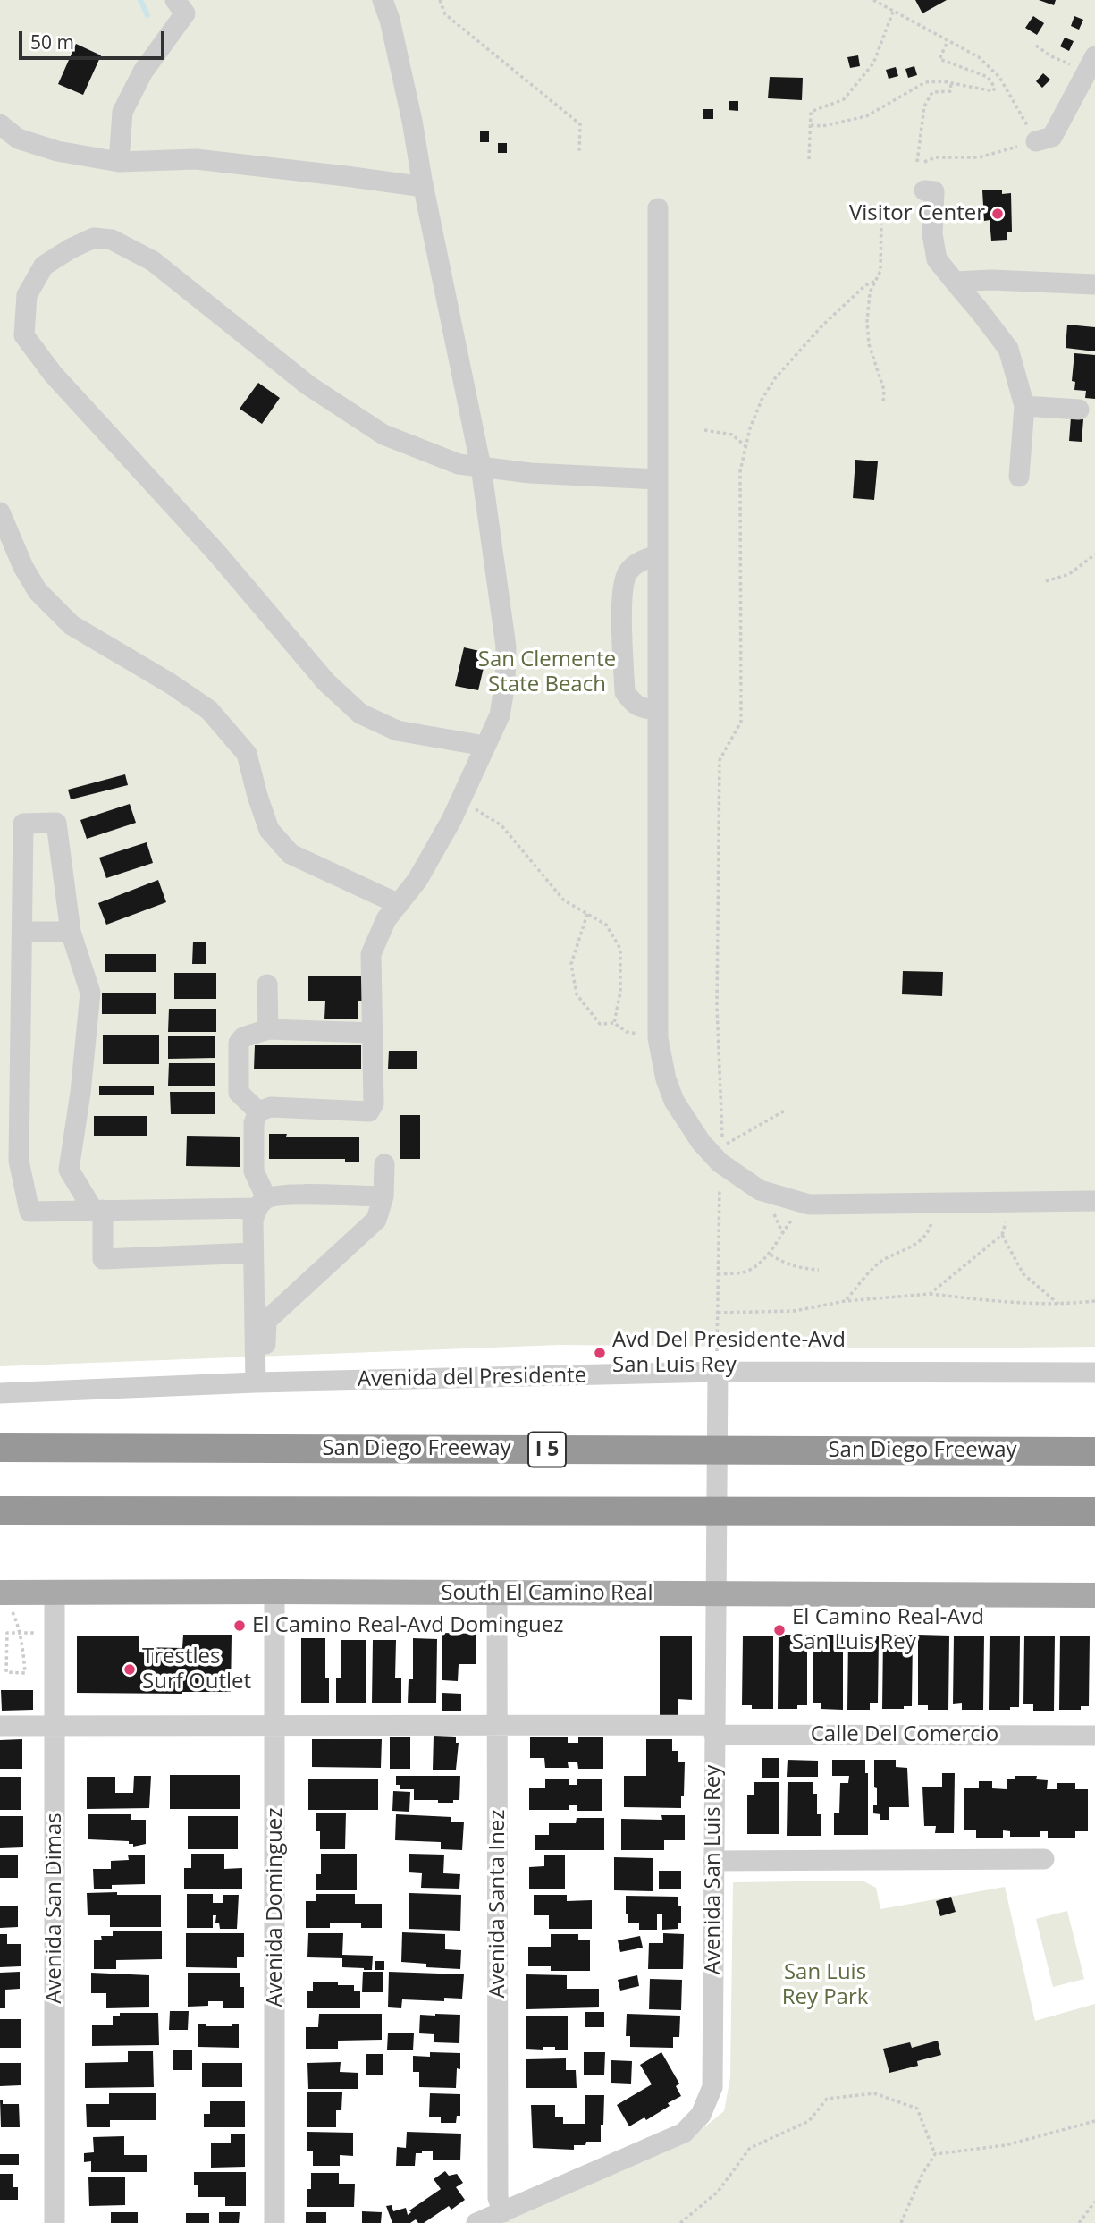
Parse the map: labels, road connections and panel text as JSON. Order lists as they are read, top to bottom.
{
  "streets": {
    "highway": ["San Diego Freeway", "I 5"],
    "main road": ["South El Camino Real"],
    "street": [
      "Avenida del Presidente",
      "Calle Del Comercio",
      "Avenida San Luis Rey",
      "Avenida Santa Inez",
      "Avenida Dominguez",
      "Avenida San Dimas"
    ]
  },
  "crossings": [
    ["Avenida del Presidente", "Avenida San Luis Rey"],
    ["South El Camino Real", "Avenida San Luis Rey"],
    ["South El Camino Real", "Avenida Santa Inez"],
    ["South El Camino Real", "Avenida Dominguez"],
    ["South El Camino Real", "Avenida San Dimas"],
    ["Calle Del Comercio", "Avenida San Luis Rey"],
    ["Calle Del Comercio", "Avenida Santa Inez"],
    ["Calle Del Comercio", "Avenida Dominguez"],
    ["Calle Del Comercio", "Avenida San Dimas"],
    ["Avenida San Luis Rey", "Avenida Santa Inez"]
  ],
  "parks": ["San Clemente State Beach", "San Luis Rey Park"],
  "places": [
    "Visitor Center",
    "Avd Del Presidente-Avd San Luis Rey",
    "El Camino Real-Avd Dominguez",
    "El Camino Real-Avd San Luis Rey",
    "Trestles Surf Outlet"
  ],
  "scale_bar": "50 m"
}
